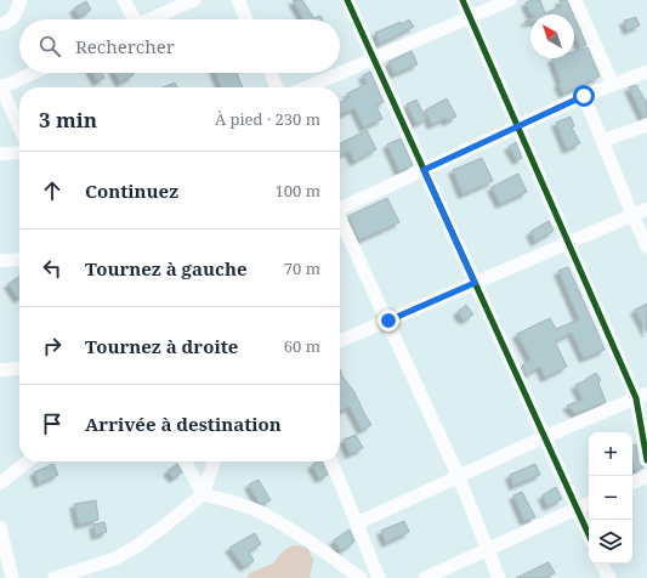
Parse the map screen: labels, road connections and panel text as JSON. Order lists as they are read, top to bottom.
{
  "north": "top left",
  "page": {
    "search": "Rechercher",
    "heading": ["3 min", "À pied · 230 m"],
    "list": [
      ["Continuez", "100 m"],
      ["Tournez à gauche", "70 m"],
      ["Tournez à droite", "60 m"],
      "Arrivée à destination"
    ],
    "map_buttons": ["+", "−"]
  }
}
